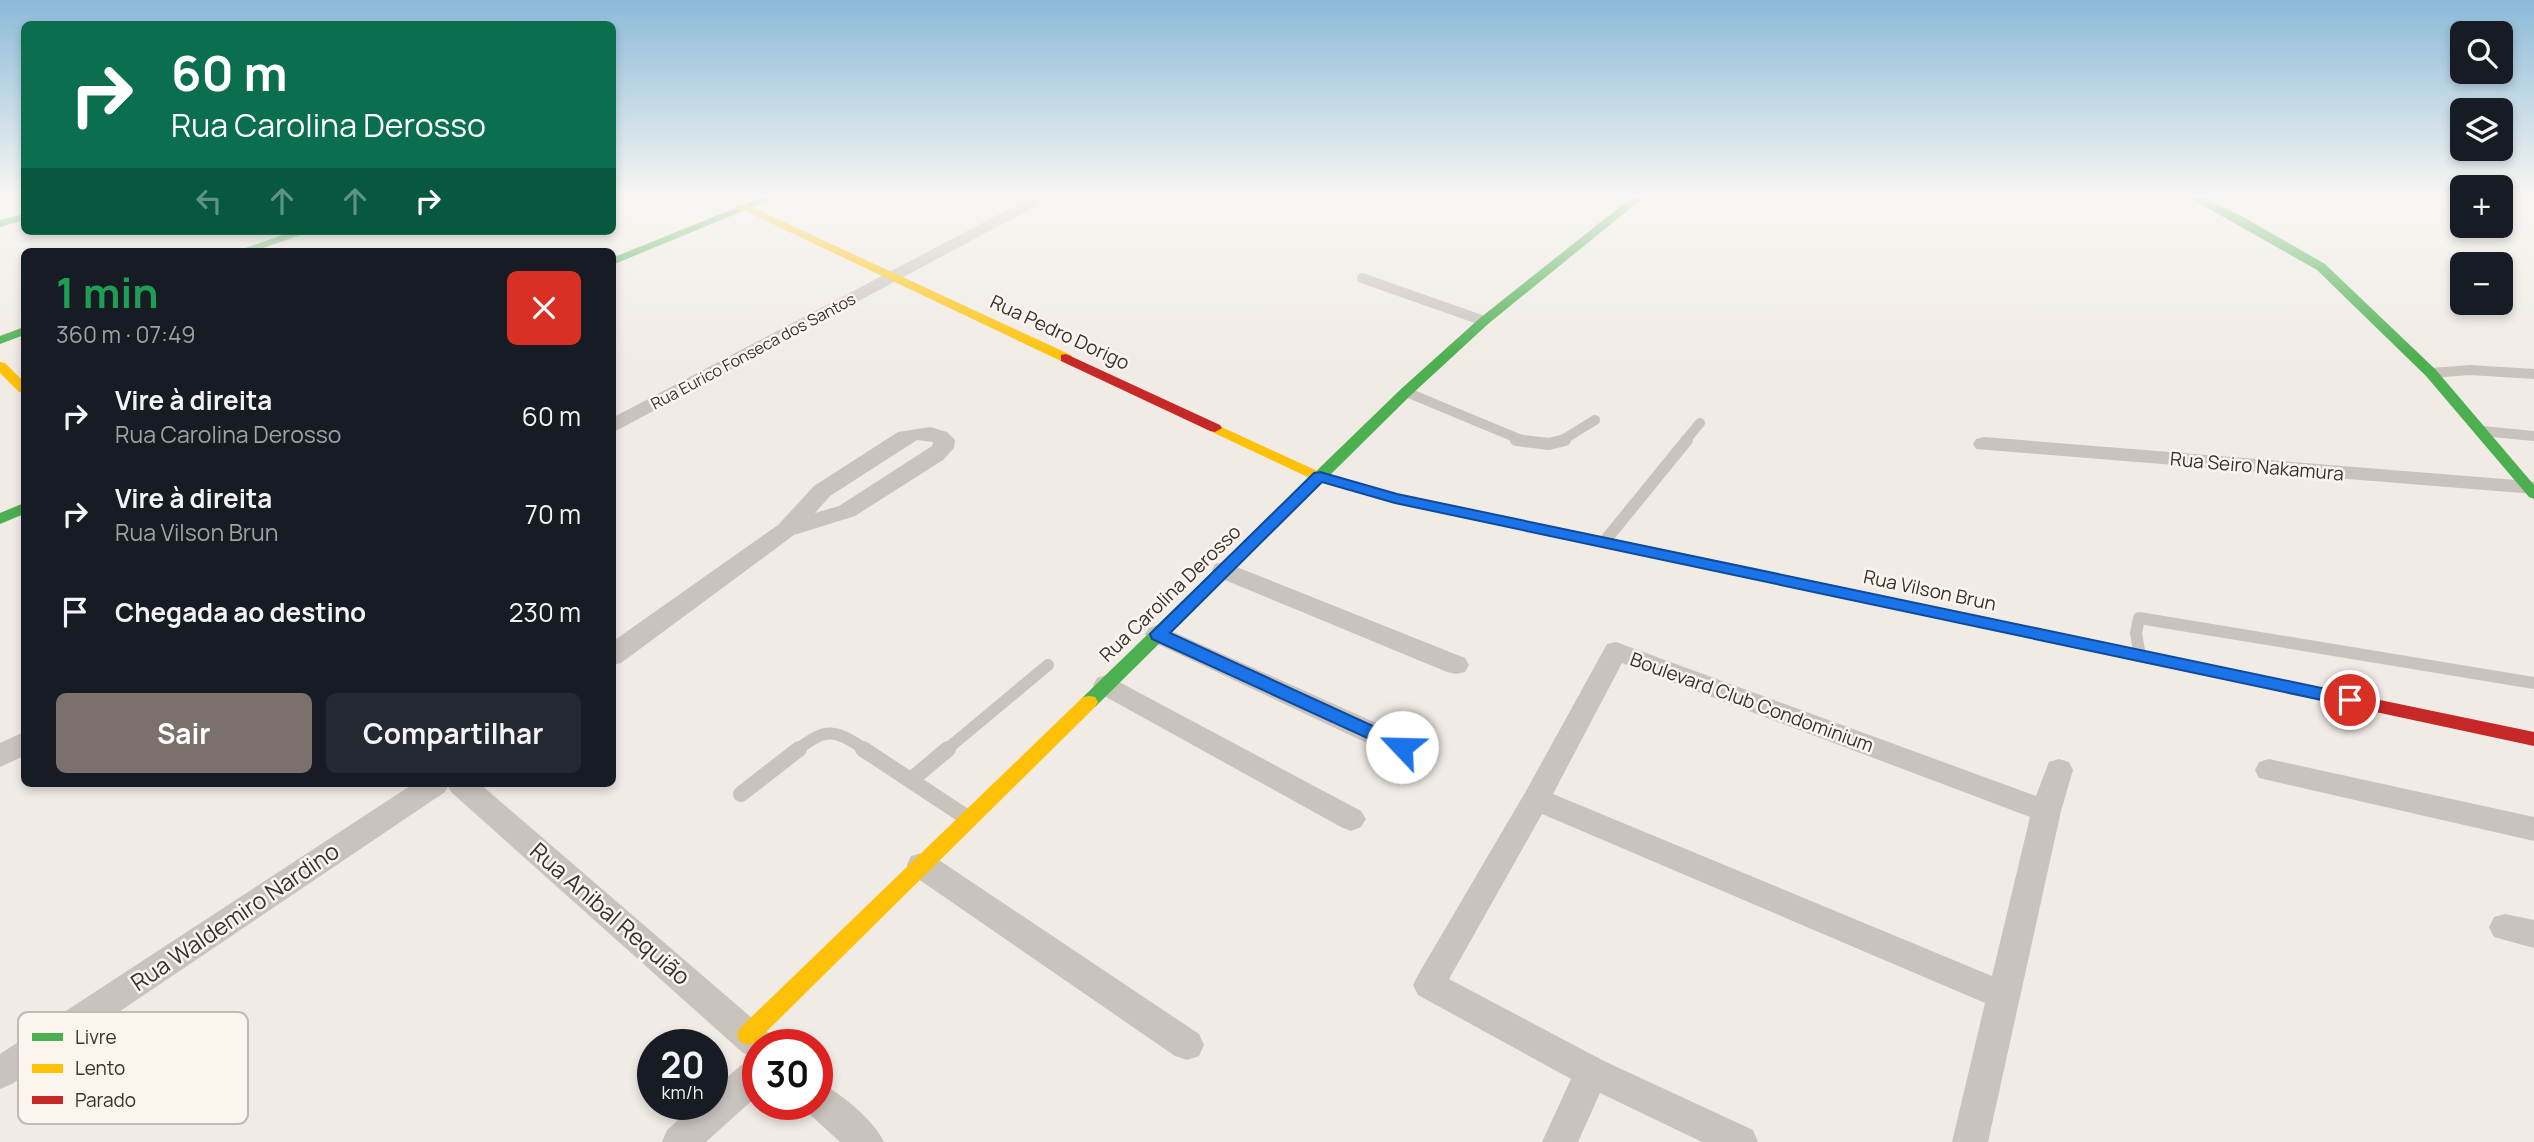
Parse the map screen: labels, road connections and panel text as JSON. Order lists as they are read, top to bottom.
{
  "streets": {
    "street": [
      "Rua Pedro Dorigo",
      "Rua Eurico Fonseca dos Santos",
      "Rua Seiro Nakamura",
      "Rua Vilson Brun",
      "Rua Carolina Derosso",
      "Boulevard Club Condominium",
      "Rua Anibal Requião",
      "Rua Waldemiro Nardino"
    ]
  },
  "crossings": [
    ["Rua Pedro Dorigo", "Rua Eurico Fonseca dos Santos"],
    ["Rua Pedro Dorigo", "Rua Vilson Brun"],
    ["Rua Pedro Dorigo", "Rua Carolina Derosso"],
    ["Rua Vilson Brun", "Rua Carolina Derosso"]
  ],
  "legend": ["Livre", "Lento", "Parado"],
  "page": {
    "map_buttons": ["+", "−"],
    "turn": ["60 m", "Rua Carolina Derosso"],
    "heading": ["1 min", "360 m · 07:49"],
    "list": [
      {
        "name": "Vire à direita",
        "note": "Rua Carolina Derosso",
        "value": "60 m"
      },
      {
        "name": "Vire à direita",
        "note": "Rua Vilson Brun",
        "value": "70 m"
      },
      {
        "name": "Chegada ao destino",
        "value": "230 m"
      }
    ],
    "buttons": ["Sair", "Compartilhar"],
    "speed": "20 km/h",
    "limit": "30"
  }
}
